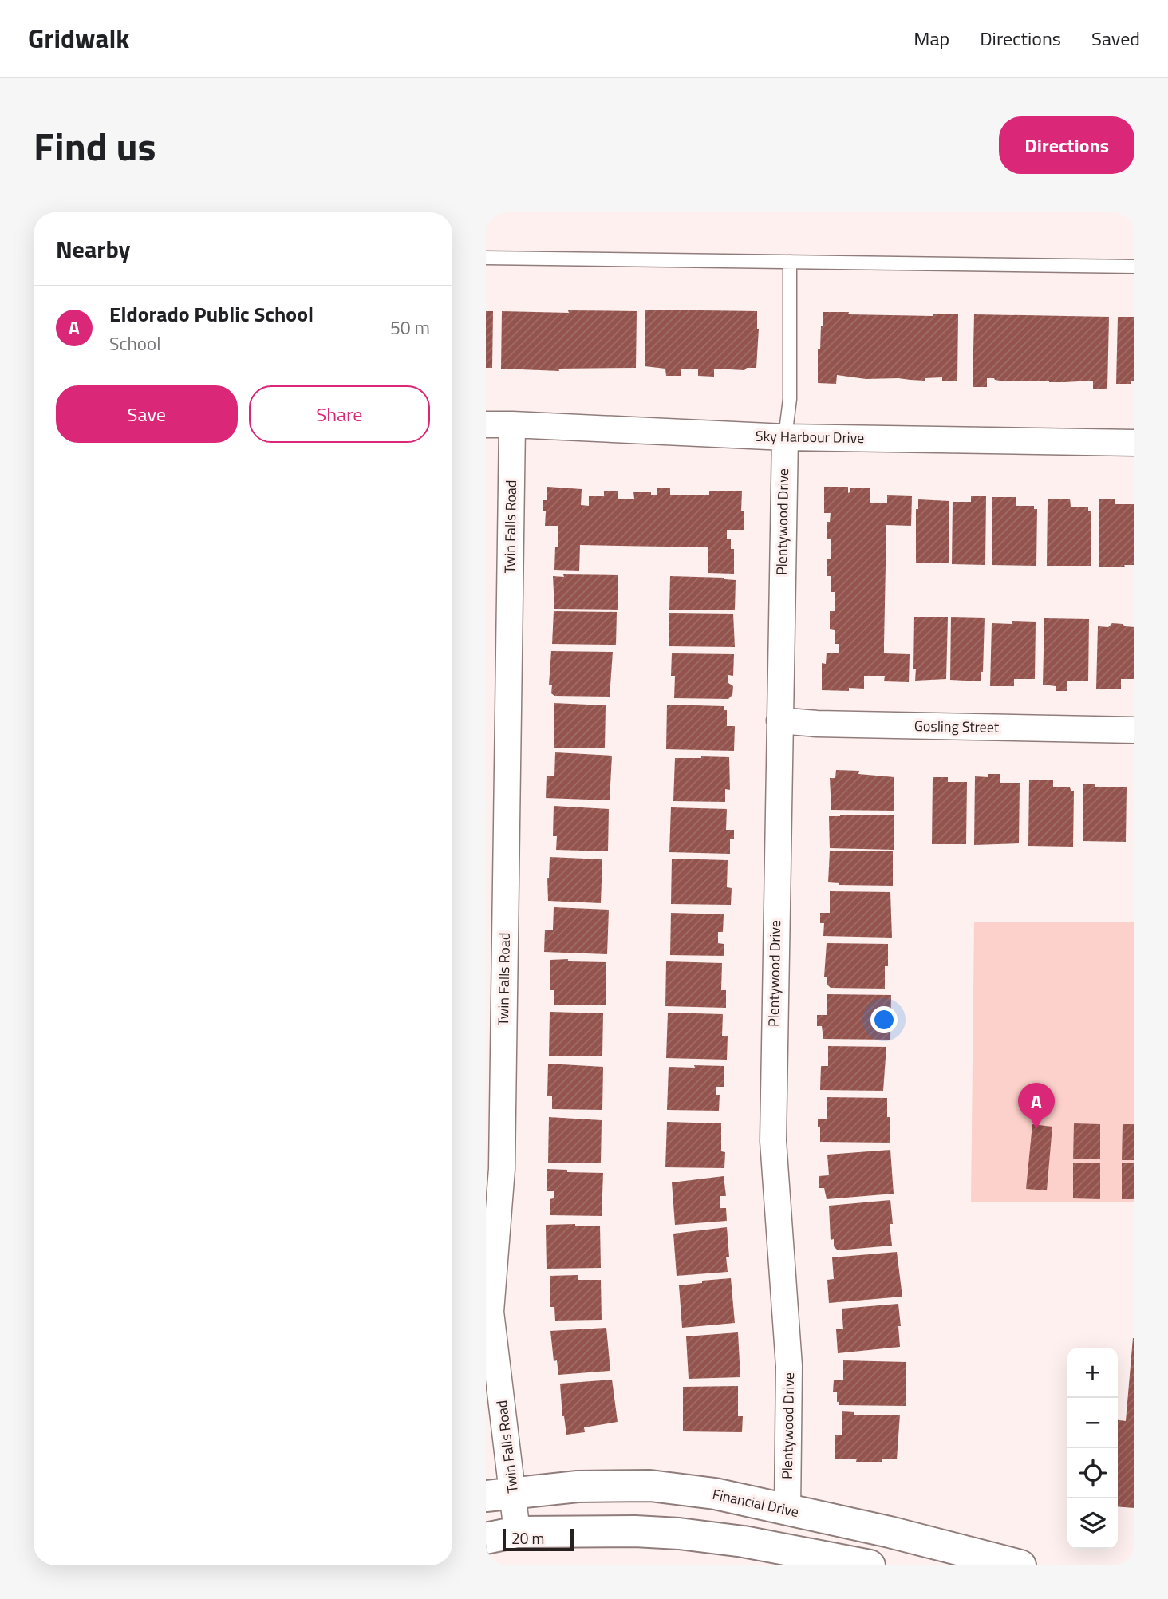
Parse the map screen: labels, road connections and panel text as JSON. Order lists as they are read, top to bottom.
{
  "streets": {
    "street": [
      "Sky Harbour Drive",
      "Plentywood Drive",
      "Twin Falls Road",
      "Gosling Street",
      "Financial Drive"
    ]
  },
  "crossings": [
    ["Sky Harbour Drive", "Plentywood Drive"],
    ["Sky Harbour Drive", "Twin Falls Road"],
    ["Plentywood Drive", "Gosling Street"],
    ["Plentywood Drive", "Financial Drive"],
    ["Twin Falls Road", "Financial Drive"]
  ],
  "scale_bar": "20 m",
  "page": {
    "header": "Gridwalk",
    "nav": ["Map", "Directions", "Saved"],
    "title": "Find us",
    "buttons": [
      "Directions",
      ["Save", "Share"]
    ],
    "heading": "Nearby",
    "list": [
      {
        "mark": "A",
        "name": "Eldorado Public School",
        "note": "School",
        "value": "50 m"
      }
    ],
    "pins": "A",
    "map_buttons": ["+", "−"],
    "scale": "20 m"
  }
}
